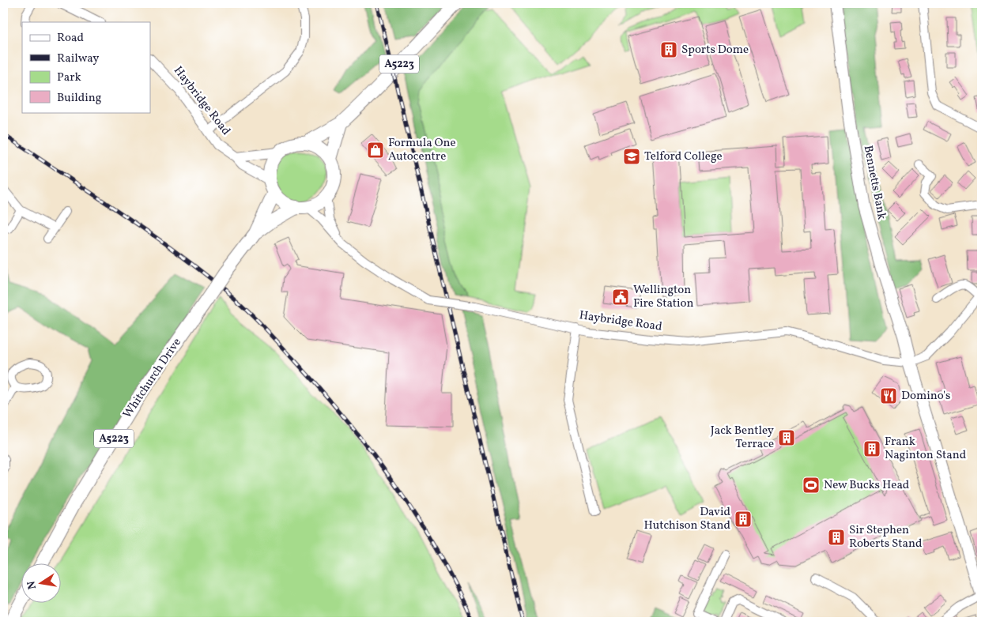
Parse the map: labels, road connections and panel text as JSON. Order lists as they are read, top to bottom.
{
  "streets": {
    "main road": ["A5223", "Bennetts Bank", "Whitchurch Drive"],
    "street": ["Haybridge Road"]
  },
  "crossings": [
    ["A5223", "Haybridge Road"],
    ["A5223", "Whitchurch Drive"],
    ["Haybridge Road", "Bennetts Bank"],
    ["Haybridge Road", "Whitchurch Drive"]
  ],
  "places": {
    "building": [
      "Sports Dome",
      "Jack Bentley Terrace",
      "Frank Naginton Stand",
      "David Hutchison Stand",
      "Sir Stephen Roberts Stand"
    ],
    "shop": ["Formula One Autocentre"],
    "school or university": ["Telford College"],
    "public building": ["Wellington Fire Station"],
    "restaurant": ["Domino's"],
    "sports": ["New Bucks Head"]
  },
  "legend": [
    "Road",
    "Railway",
    "Park",
    "Building"
  ],
  "north": "left"
}
